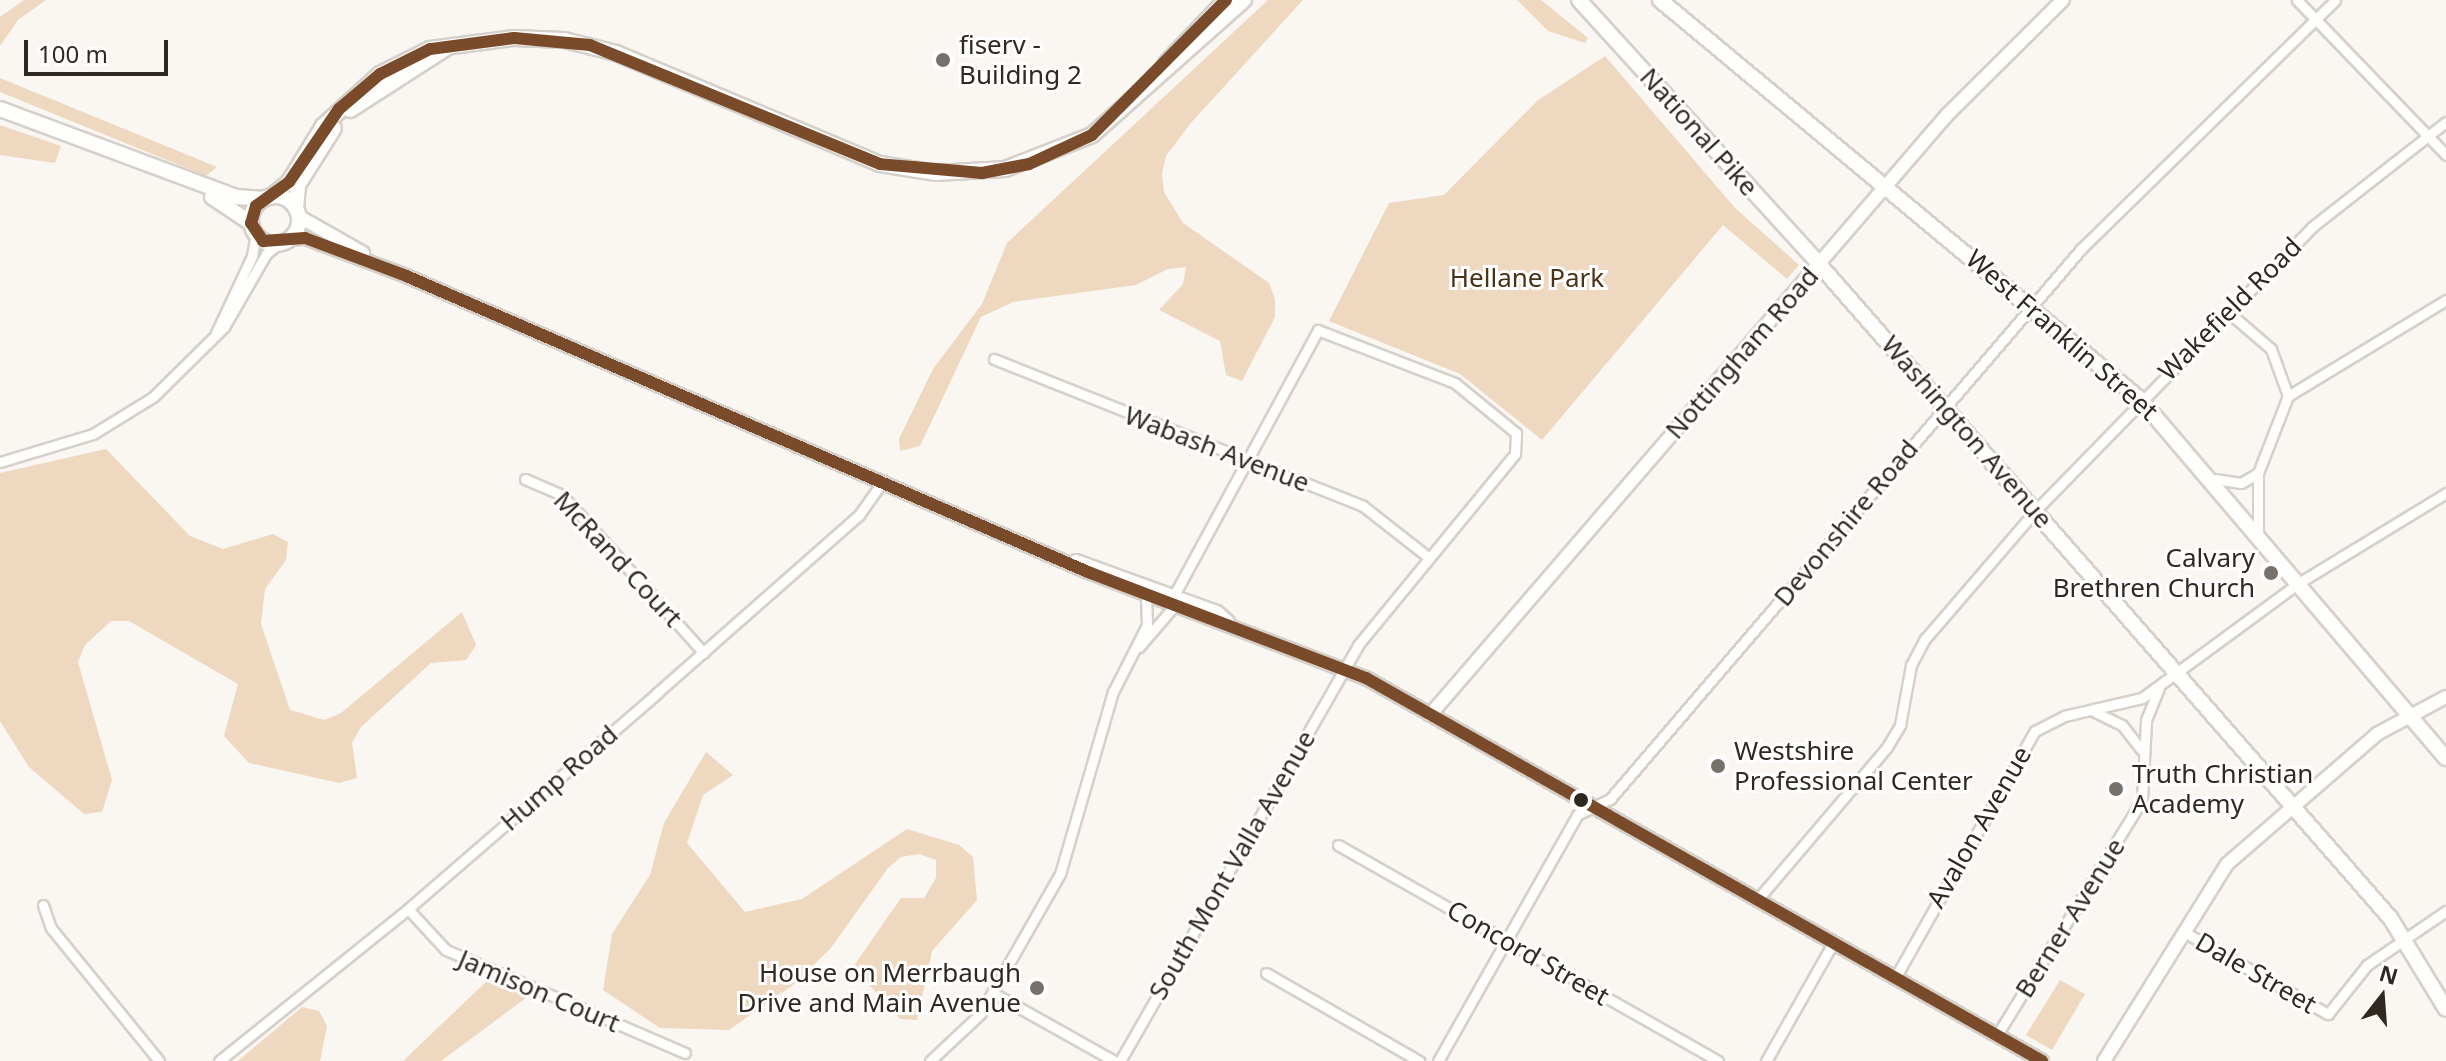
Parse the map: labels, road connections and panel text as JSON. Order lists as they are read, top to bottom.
{
  "streets": {
    "main road": ["National Pike", "West Franklin Street", "Washington Avenue"],
    "street": [
      "Wakefield Road",
      "Nottingham Road",
      "Wabash Avenue",
      "Devonshire Road",
      "McRand Court",
      "Hump Road",
      "Avalon Avenue",
      "South Mont Valla Avenue",
      "Berner Avenue",
      "Concord Street",
      "Dale Street",
      "Jamison Court"
    ]
  },
  "crossings": [
    ["National Pike", "Nottingham Road"],
    ["National Pike", "Washington Avenue"],
    ["Wakefield Road", "West Franklin Street"],
    ["Wakefield Road", "Washington Avenue"],
    ["West Franklin Street", "Nottingham Road"],
    ["West Franklin Street", "Devonshire Road"],
    ["West Franklin Street", "Avalon Avenue"],
    ["Nottingham Road", "Washington Avenue"],
    ["Washington Avenue", "Devonshire Road"],
    ["Washington Avenue", "Avalon Avenue"],
    ["Washington Avenue", "Dale Street"],
    ["Wabash Avenue", "South Mont Valla Avenue"],
    ["Devonshire Road", "Concord Street"],
    ["McRand Court", "Hump Road"],
    ["Hump Road", "Jamison Court"],
    ["Avalon Avenue", "Berner Avenue"]
  ],
  "parks": ["Hellane Park"],
  "places": [
    "fiserv - Building 2",
    "Calvary Brethren Church",
    "Westshire Professional Center",
    "Truth Christian Academy",
    "House on Merrbaugh Drive and Main Avenue"
  ],
  "scale_bar": "100 m",
  "north": "top"
}
